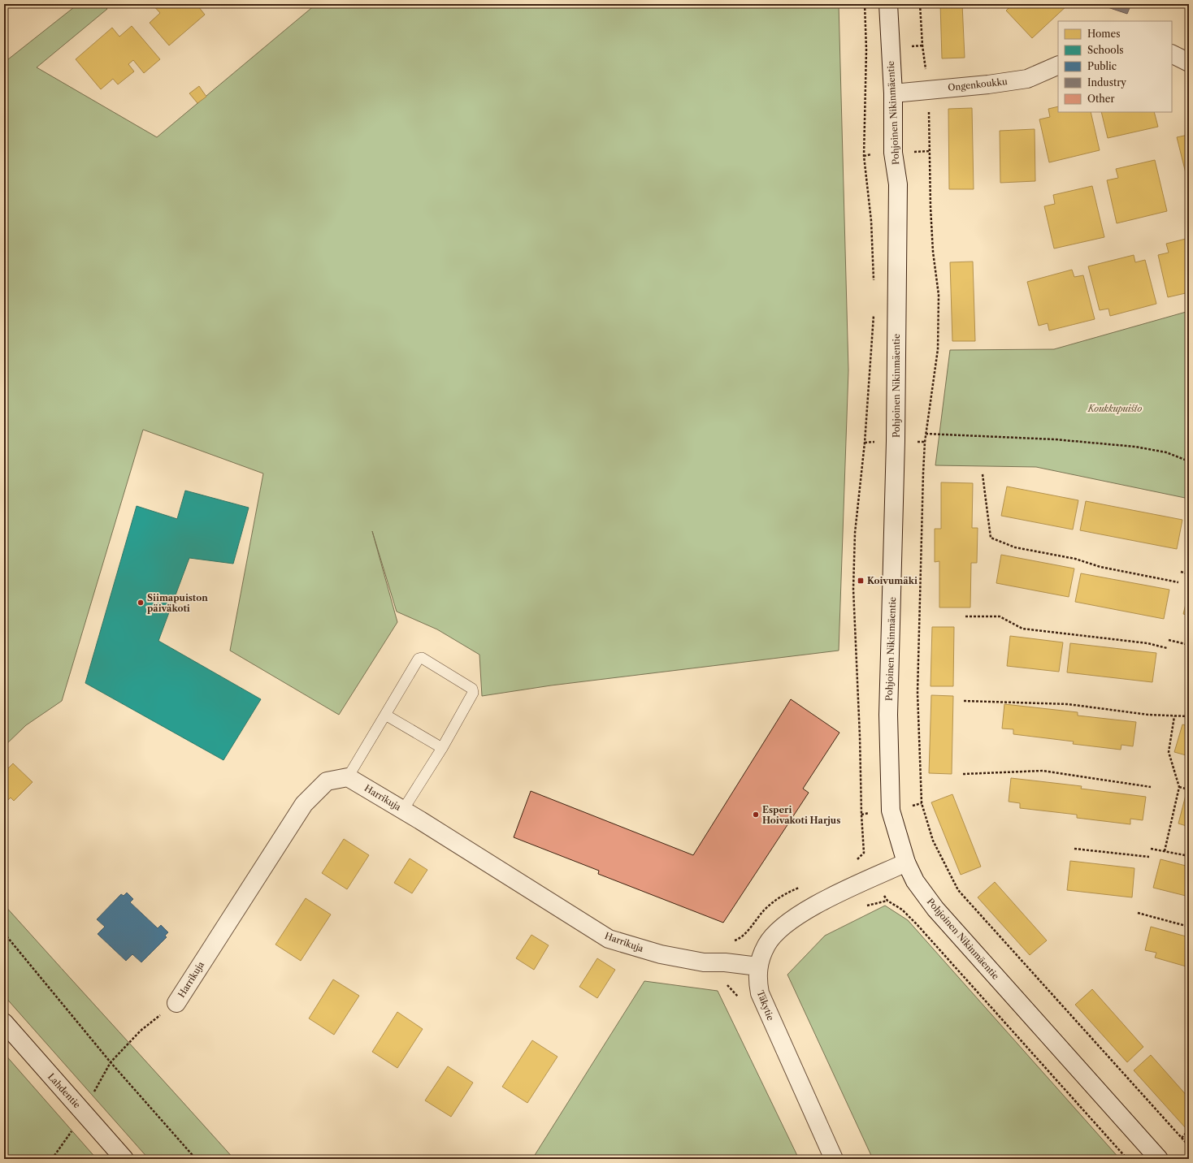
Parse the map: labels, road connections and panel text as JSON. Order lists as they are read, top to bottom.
{
  "streets": {
    "street": [
      "Ongenkoukku",
      "Pohjoinen Nikinmäentie",
      "Harrikuja",
      "Täkytie",
      "Lahdentie"
    ]
  },
  "crossings": [
    ["Ongenkoukku", "Pohjoinen Nikinmäentie"],
    ["Pohjoinen Nikinmäentie", "Täkytie"],
    ["Harrikuja", "Täkytie"]
  ],
  "parks": ["Koukkupuisto"],
  "places": {
    "transit": ["Koivumäki"],
    "other": ["Siimapuiston päiväkoti", "Esperi Hoivakoti Harjus"]
  },
  "legend": [
    "Homes",
    "Schools",
    "Public",
    "Industry",
    "Other"
  ]
}
